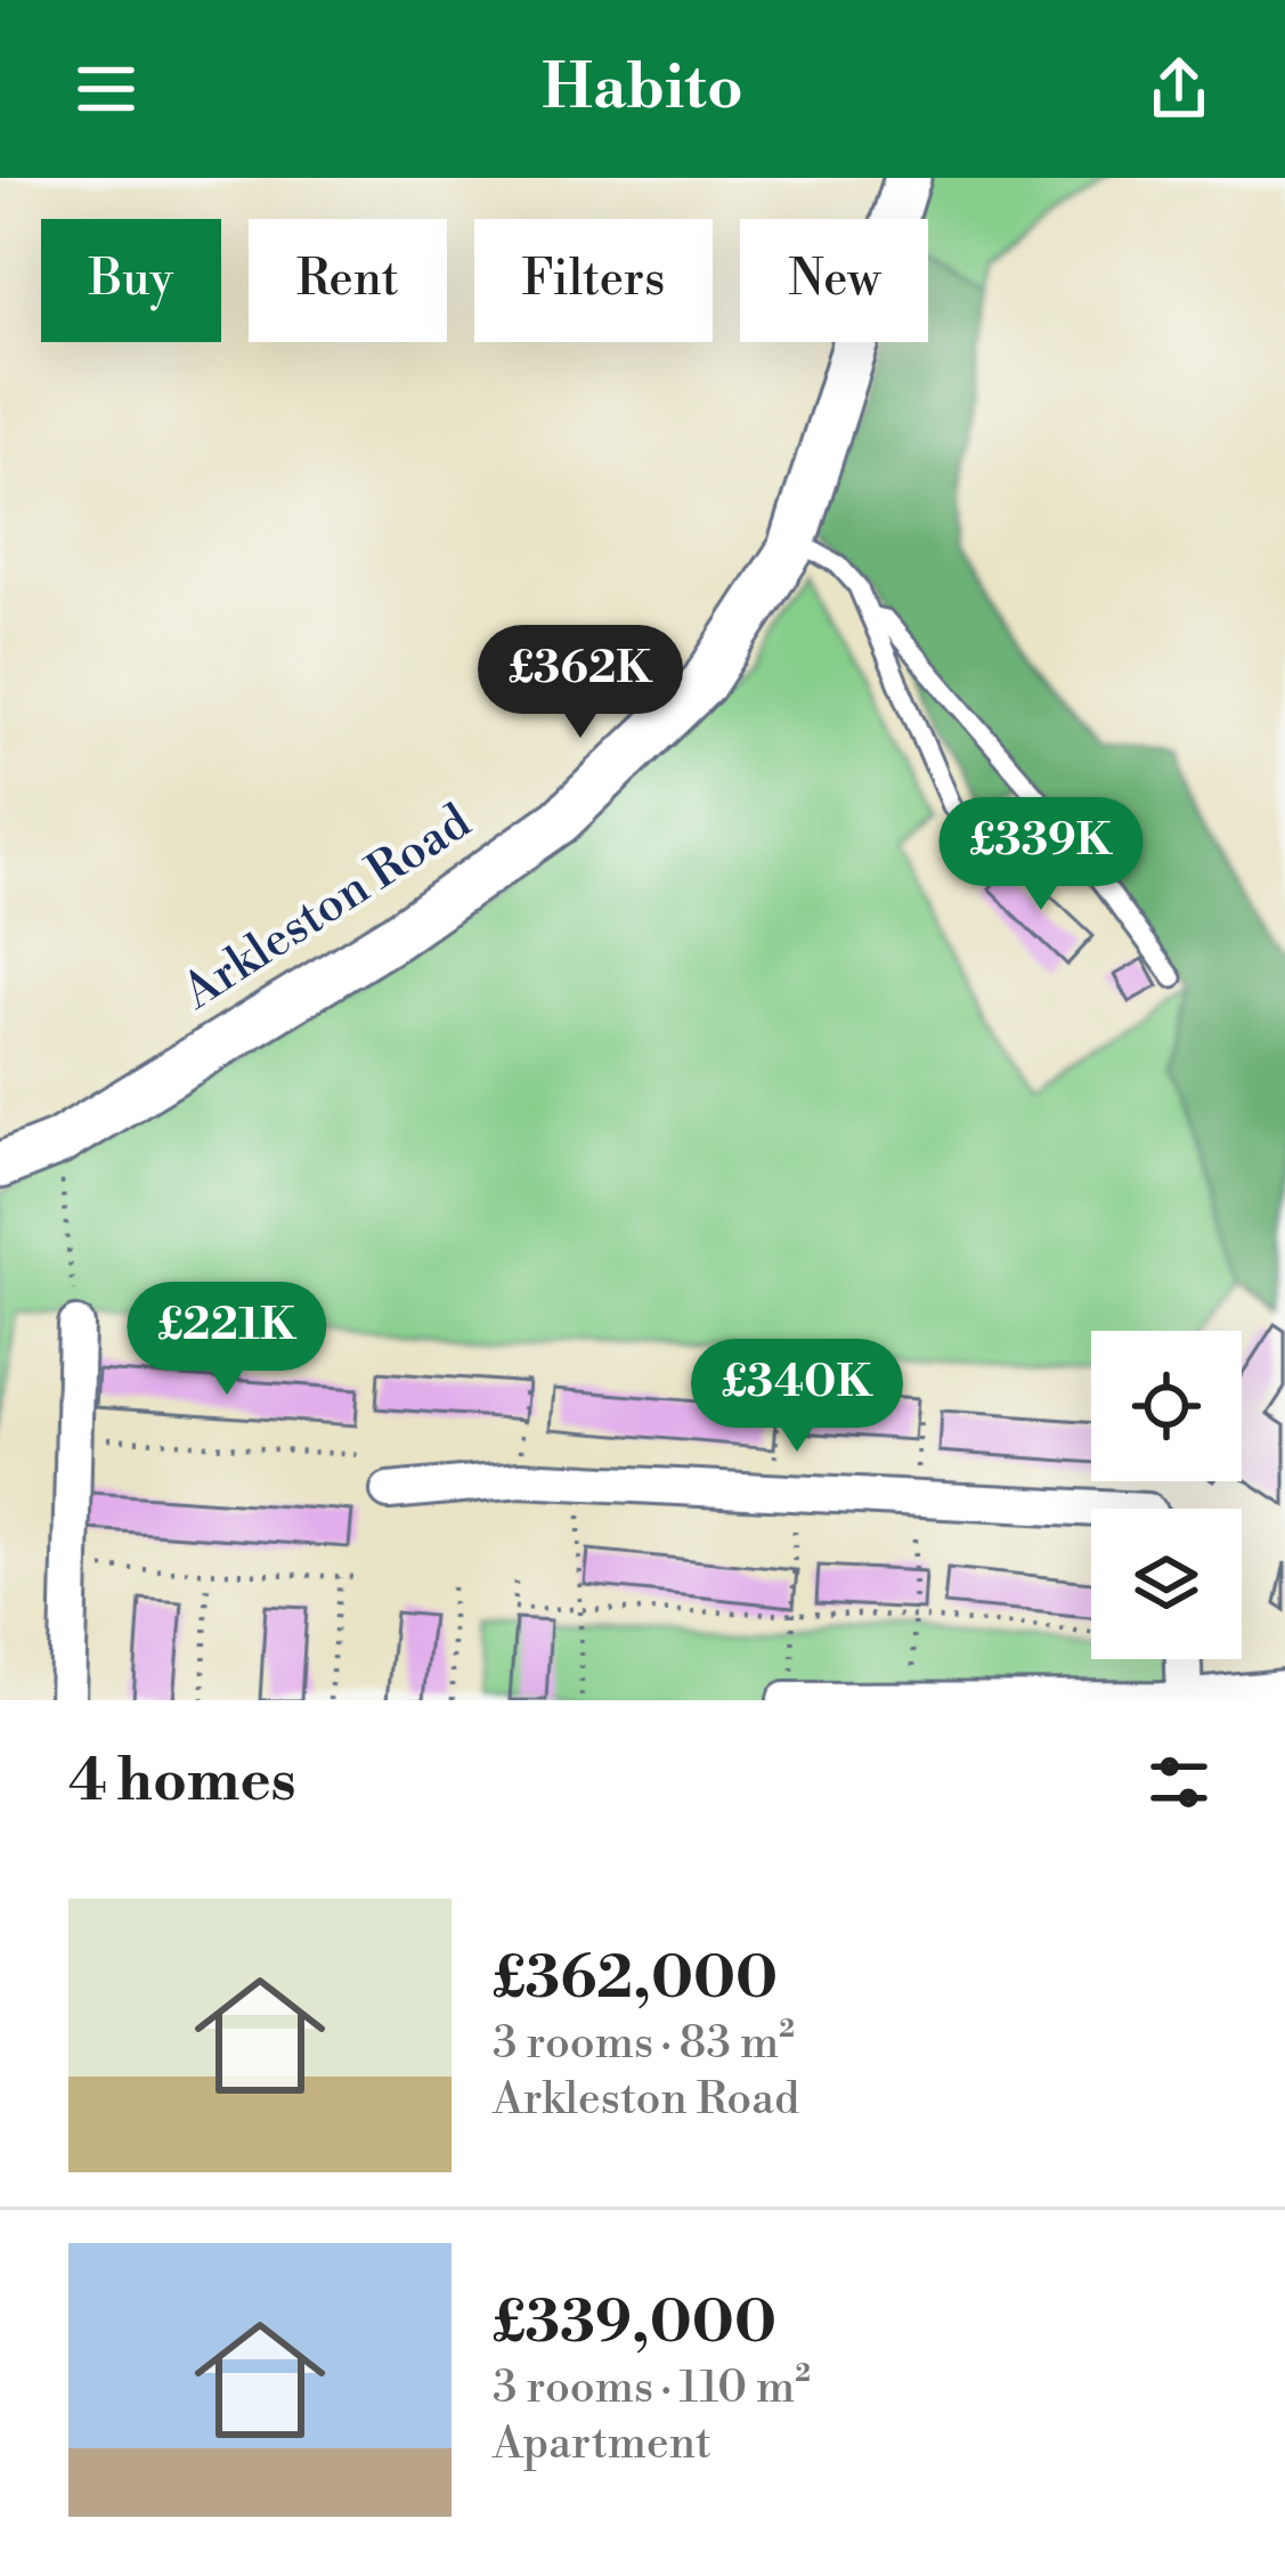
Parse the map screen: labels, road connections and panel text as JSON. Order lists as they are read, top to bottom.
{
  "streets": {
    "street": ["Arkleston Road"]
  },
  "page": {
    "header": "Habito",
    "chip": [
      "Buy",
      "Rent",
      "Filters",
      "New"
    ],
    "price": [
      "£362K",
      "£339K",
      "£221K",
      "£340K"
    ],
    "heading": "4 homes",
    "list": [
      {
        "name": "£362,000",
        "note": "3 rooms · 83 m² · Arkleston Road"
      },
      {
        "name": "£339,000",
        "note": "3 rooms · 110 m² · Apartment"
      }
    ]
  }
}
